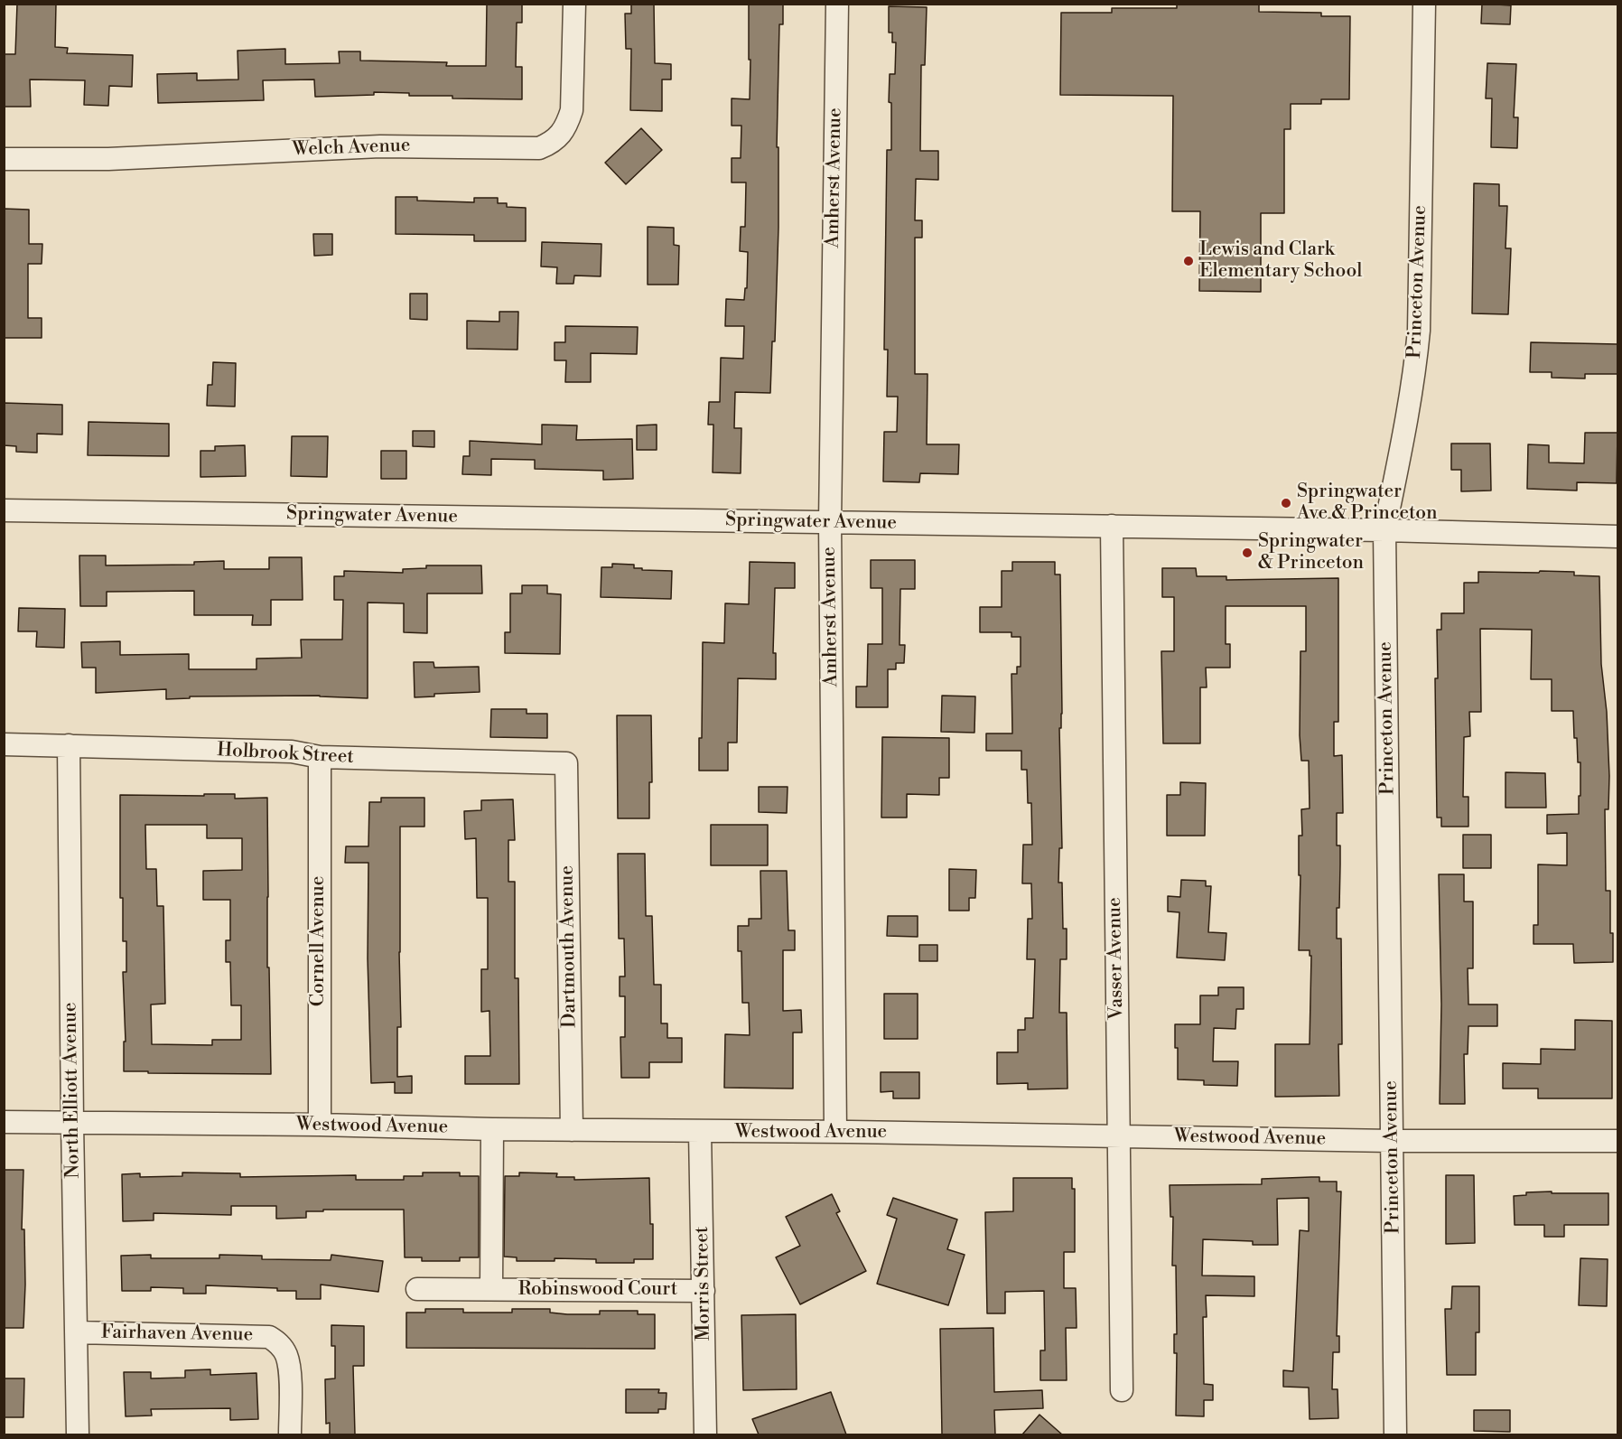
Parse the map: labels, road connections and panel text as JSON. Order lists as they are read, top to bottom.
{
  "streets": {
    "street": [
      "Welch Avenue",
      "Amherst Avenue",
      "Princeton Avenue",
      "Springwater Avenue",
      "Holbrook Street",
      "Cornell Avenue",
      "Dartmouth Avenue",
      "Vasser Avenue",
      "North Elliott Avenue",
      "Westwood Avenue",
      "Morris Street",
      "Robinswood Court",
      "Fairhaven Avenue"
    ]
  },
  "crossings": [
    ["Amherst Avenue", "Springwater Avenue"],
    ["Amherst Avenue", "Westwood Avenue"],
    ["Princeton Avenue", "Springwater Avenue"],
    ["Princeton Avenue", "Westwood Avenue"],
    ["Springwater Avenue", "Vasser Avenue"],
    ["Holbrook Street", "Cornell Avenue"],
    ["Holbrook Street", "Dartmouth Avenue"],
    ["Holbrook Street", "North Elliott Avenue"],
    ["Cornell Avenue", "Westwood Avenue"],
    ["Dartmouth Avenue", "Westwood Avenue"],
    ["Vasser Avenue", "Westwood Avenue"],
    ["North Elliott Avenue", "Westwood Avenue"],
    ["North Elliott Avenue", "Fairhaven Avenue"],
    ["Westwood Avenue", "Morris Street"],
    ["Westwood Avenue", "Robinswood Court"],
    ["Morris Street", "Robinswood Court"]
  ],
  "places": ["Lewis and Clark Elementary School", "Springwater Ave & Princeton", "Springwater & Princeton"]
}
